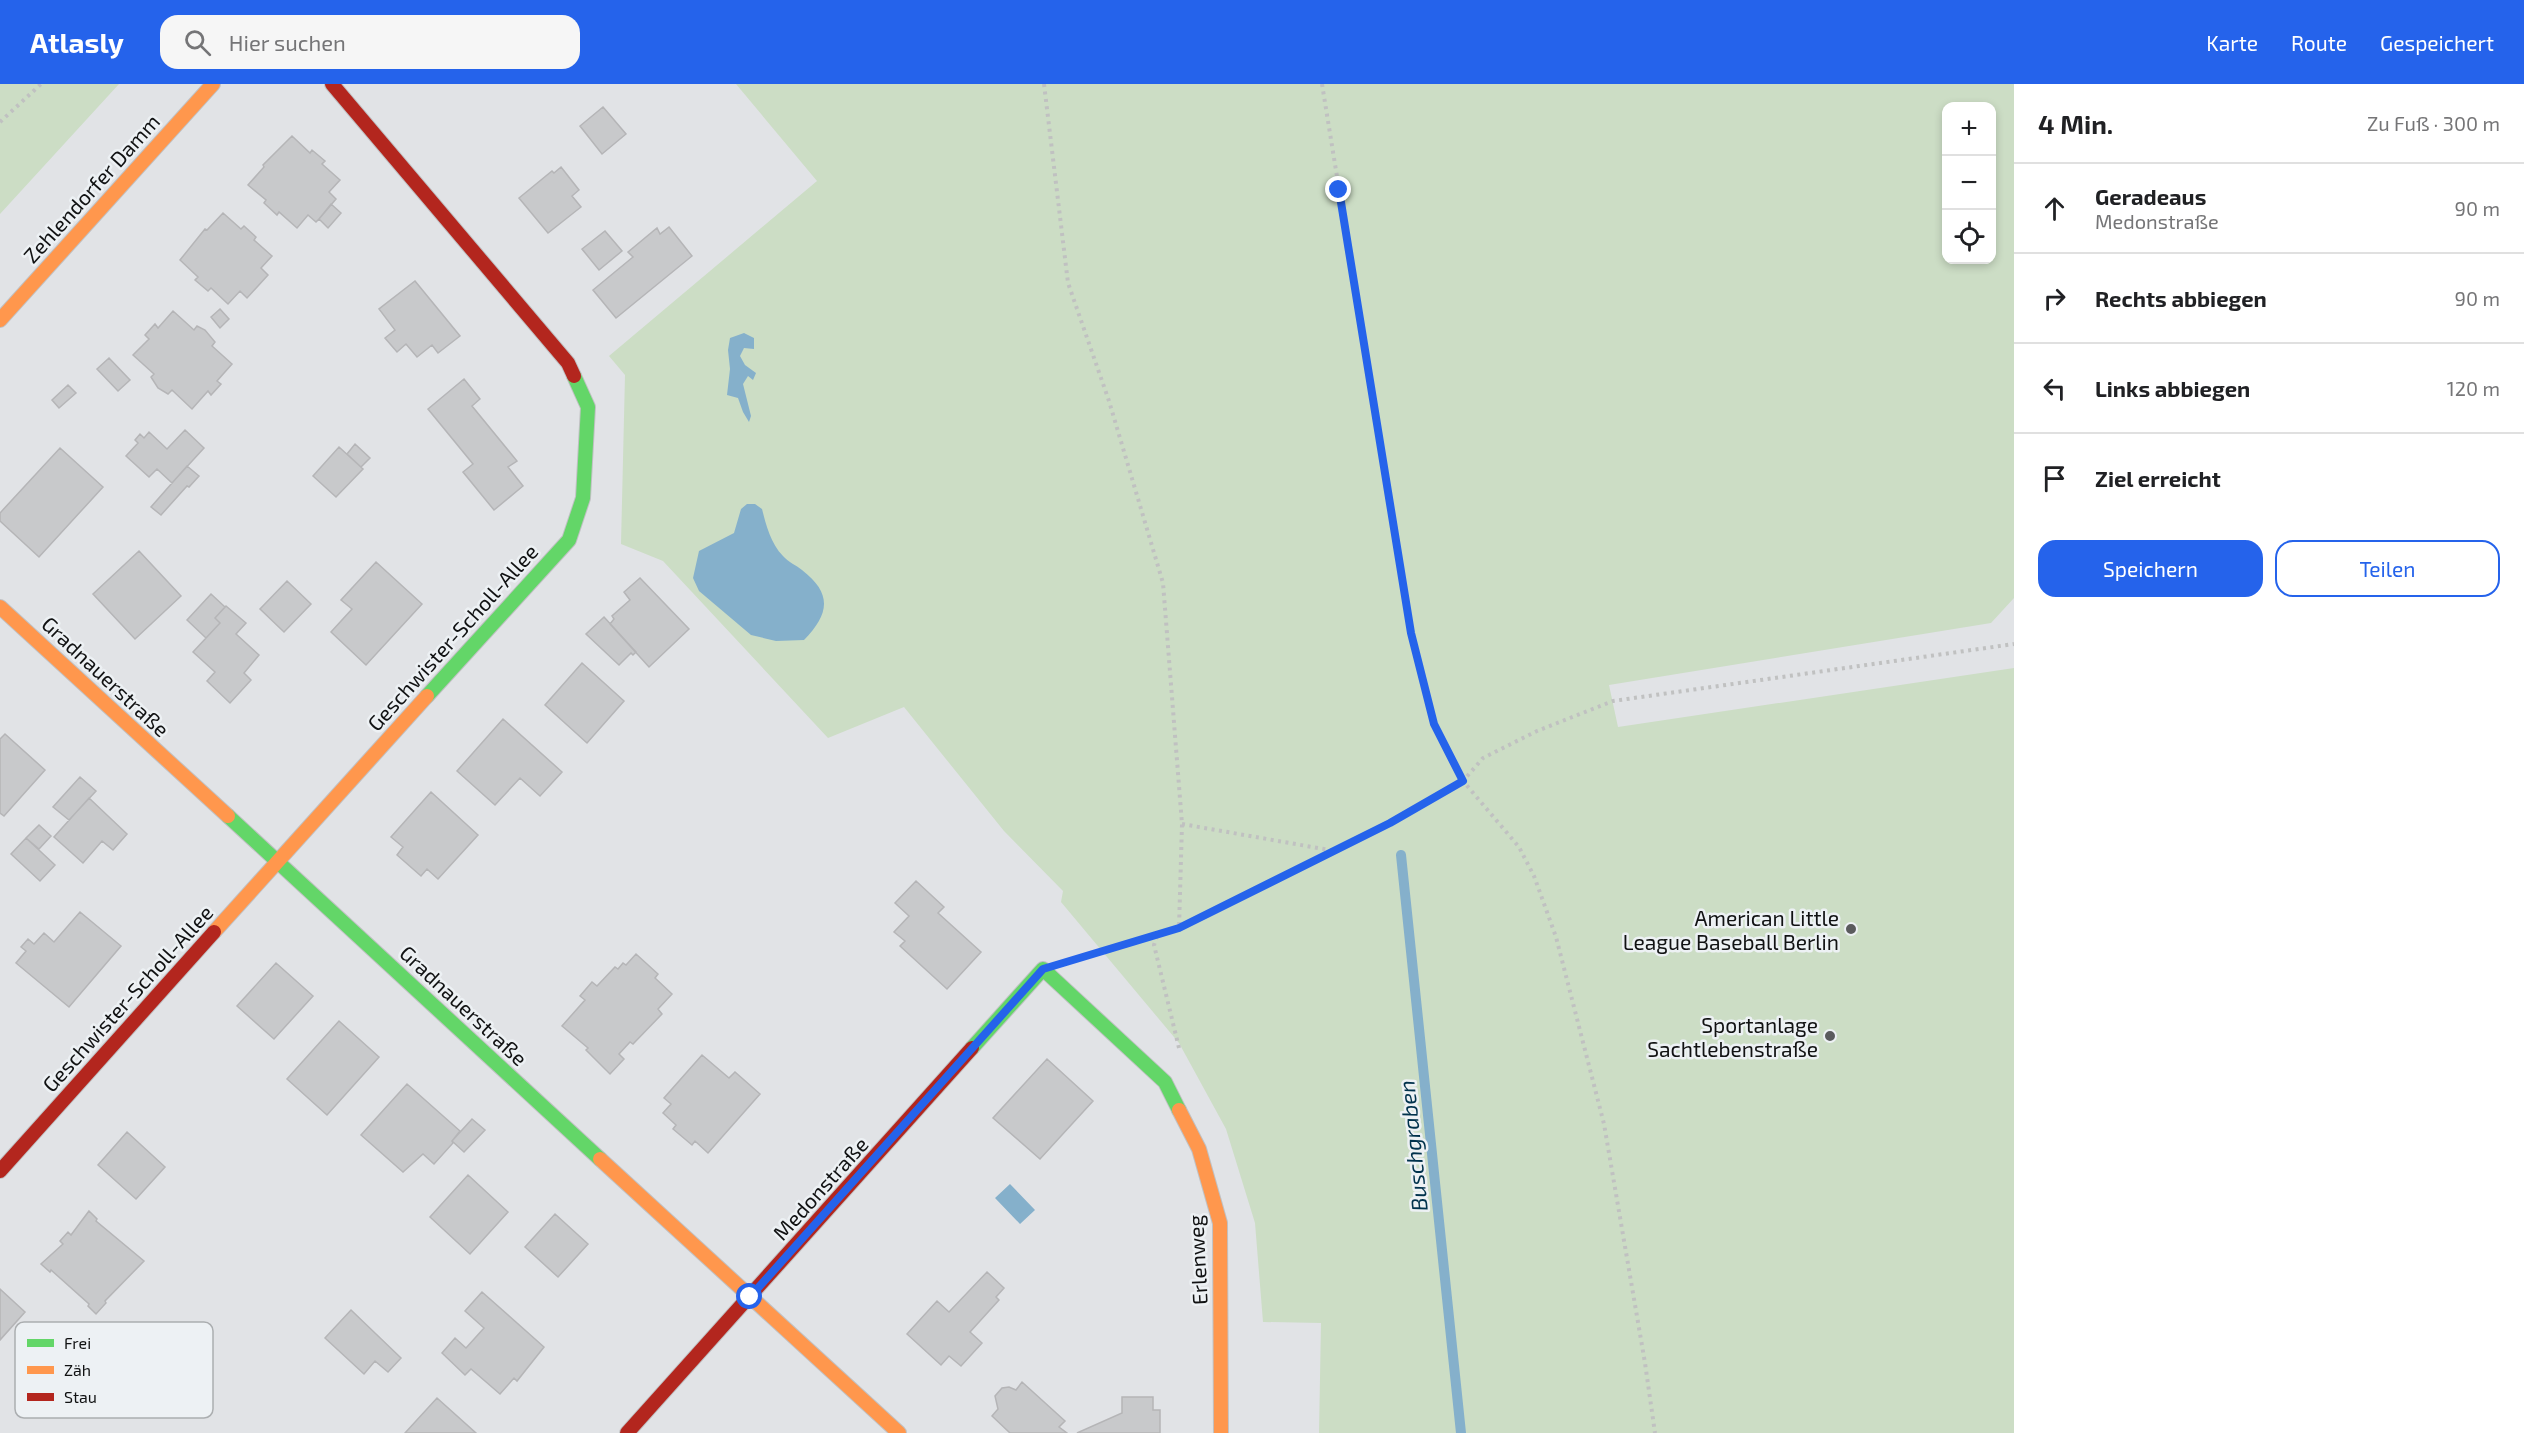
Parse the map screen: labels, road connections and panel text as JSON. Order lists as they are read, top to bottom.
{
  "streets": {
    "street": [
      "Zehlendorfer Damm",
      "Geschwister-Scholl-Allee",
      "Gradnauerstraße",
      "Medonstraße",
      "Erlenweg"
    ]
  },
  "crossings": [
    ["Geschwister-Scholl-Allee", "Gradnauerstraße"],
    ["Gradnauerstraße", "Medonstraße"],
    ["Medonstraße", "Erlenweg"]
  ],
  "water": ["Buschgraben"],
  "places": ["American Little League Baseball Berlin", "Sportanlage Sachtlebenstraße"],
  "legend": ["Frei", "Zäh", "Stau"],
  "page": {
    "header": "Atlasly",
    "search": "Hier suchen",
    "nav": ["Karte", "Route", "Gespeichert"],
    "heading": ["4 Min.", "Zu Fuß · 300 m"],
    "map_buttons": ["+", "−"],
    "list": [
      ["Geradeaus", "Medonstraße", "90 m"],
      ["Rechts abbiegen", "90 m"],
      ["Links abbiegen", "120 m"],
      "Ziel erreicht"
    ],
    "buttons": ["Speichern", "Teilen"]
  }
}
